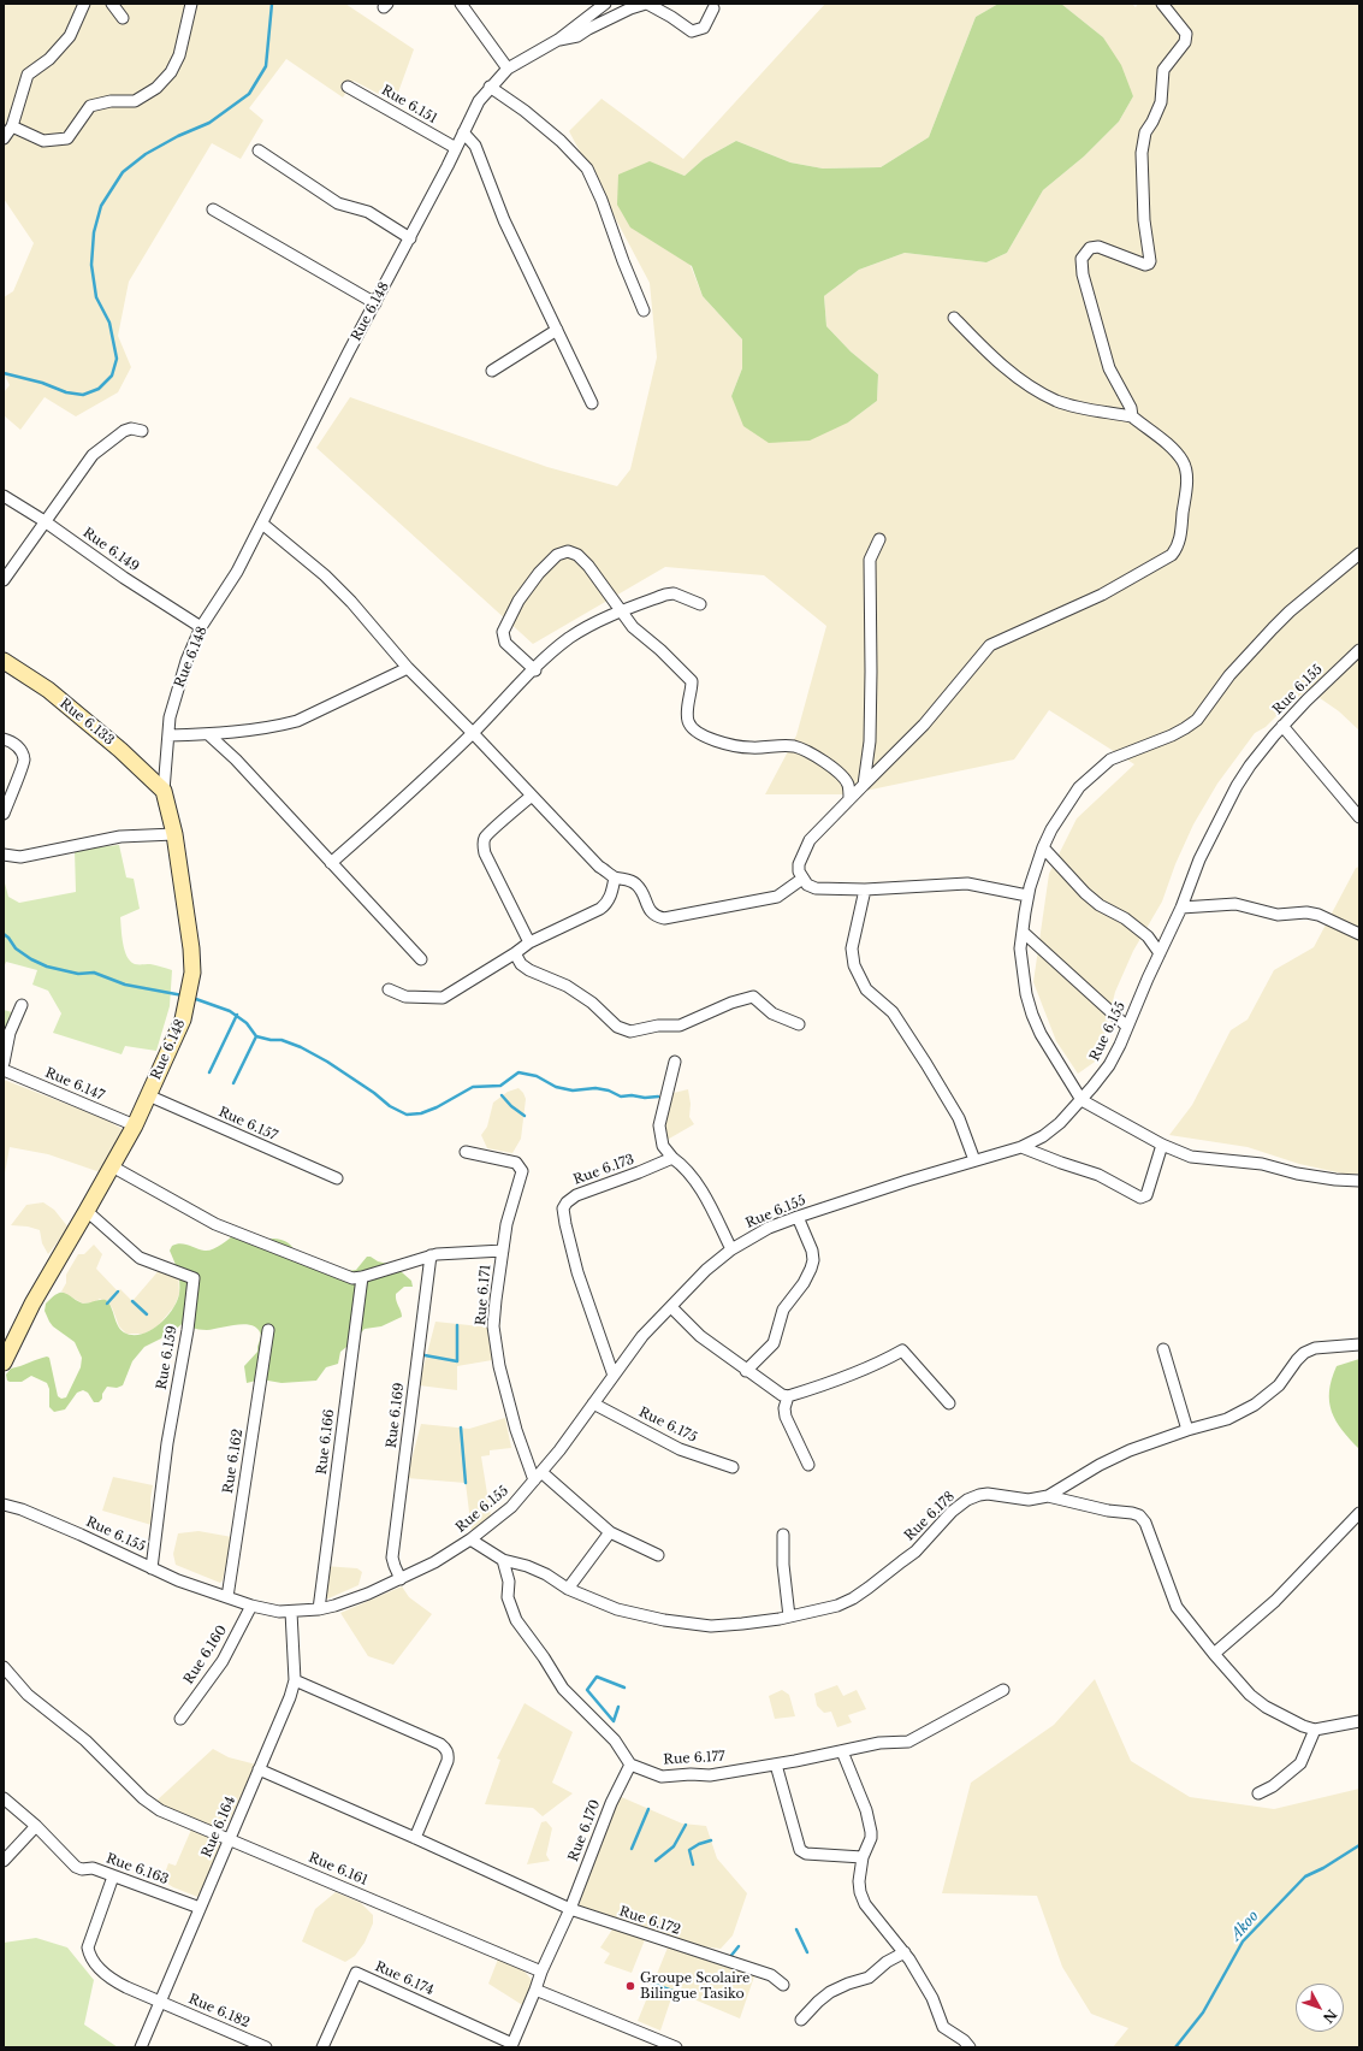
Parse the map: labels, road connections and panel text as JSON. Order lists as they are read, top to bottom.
{
  "streets": {
    "street": [
      "Rue 6.151",
      "Rue 6.148",
      "Rue 6.149",
      "Rue 6.155",
      "Rue 6.133",
      "Rue 6.147",
      "Rue 6.157",
      "Rue 6.173",
      "Rue 6.171",
      "Rue 6.159",
      "Rue 6.169",
      "Rue 6.175",
      "Rue 6.166",
      "Rue 6.162",
      "Rue 6.178",
      "Rue 6.160",
      "Rue 6.177",
      "Rue 6.164",
      "Rue 6.170",
      "Rue 6.163",
      "Rue 6.161",
      "Rue 6.172",
      "Rue 6.174",
      "Rue 6.182"
    ]
  },
  "crossings": [
    ["Rue 6.151", "Rue 6.148"],
    ["Rue 6.148", "Rue 6.149"],
    ["Rue 6.148", "Rue 6.133"],
    ["Rue 6.148", "Rue 6.147"],
    ["Rue 6.148", "Rue 6.157"],
    ["Rue 6.148", "Rue 6.159"],
    ["Rue 6.155", "Rue 6.173"],
    ["Rue 6.155", "Rue 6.171"],
    ["Rue 6.155", "Rue 6.159"],
    ["Rue 6.155", "Rue 6.169"],
    ["Rue 6.155", "Rue 6.175"],
    ["Rue 6.155", "Rue 6.166"],
    ["Rue 6.155", "Rue 6.162"],
    ["Rue 6.155", "Rue 6.160"],
    ["Rue 6.155", "Rue 6.164"],
    ["Rue 6.177", "Rue 6.170"],
    ["Rue 6.164", "Rue 6.163"],
    ["Rue 6.164", "Rue 6.161"],
    ["Rue 6.164", "Rue 6.172"],
    ["Rue 6.164", "Rue 6.182"],
    ["Rue 6.170", "Rue 6.172"],
    ["Rue 6.163", "Rue 6.182"]
  ],
  "water": ["Akoo"],
  "places": ["Groupe Scolaire Bilingue Tasiko"],
  "north": "bottom right"
}
